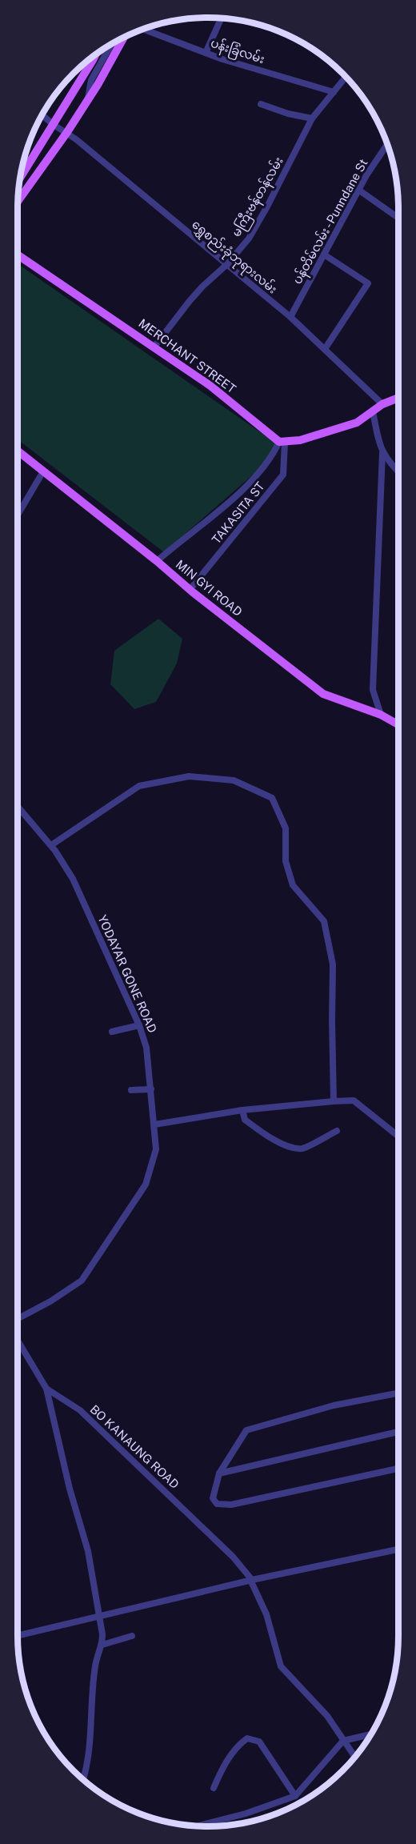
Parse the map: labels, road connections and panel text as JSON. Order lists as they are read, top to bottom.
{
  "streets": {
    "main road": ["MERCHANT STREET", "MIN GYI ROAD"],
    "street": [
      "ပန်းခြံလမ်း",
      "မကြီးဗန်တန်လမ်း",
      "ပန်တိမ်လမ်း - Punndane St",
      "ရွှေစည်းခုံဘုရားလမ်း",
      "TAKASITA ST",
      "YODAYAR GONE ROAD",
      "BO KANAUNG ROAD"
    ]
  },
  "crossings": [
    ["ပန်းခြံလမ်း", "မကြီးဗန်တန်လမ်း"],
    ["မကြီးဗန်တန်လမ်း", "ရွှေစည်းခုံဘုရားလမ်း"],
    ["မကြီးဗန်တန်လမ်း", "MERCHANT STREET"],
    ["ပန်တိမ်လမ်း - Punndane St", "ရွှေစည်းခုံဘုရားလမ်း"],
    ["MERCHANT STREET", "TAKASITA ST"],
    ["TAKASITA ST", "MIN GYI ROAD"]
  ]
}
